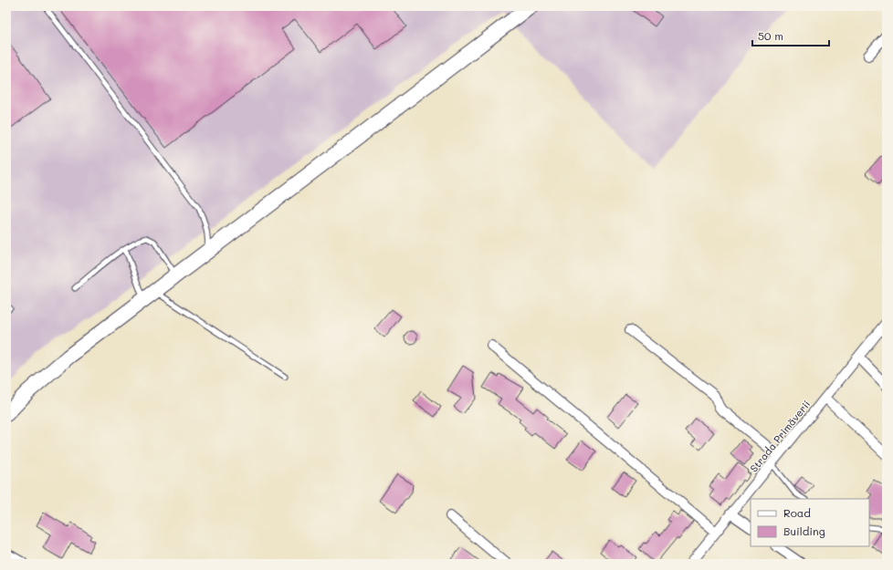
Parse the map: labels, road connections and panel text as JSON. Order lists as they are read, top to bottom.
{
  "streets": {
    "street": ["Strada Primăverii"]
  },
  "legend": ["Road", "Building"],
  "scale_bar": "50 m"
}
